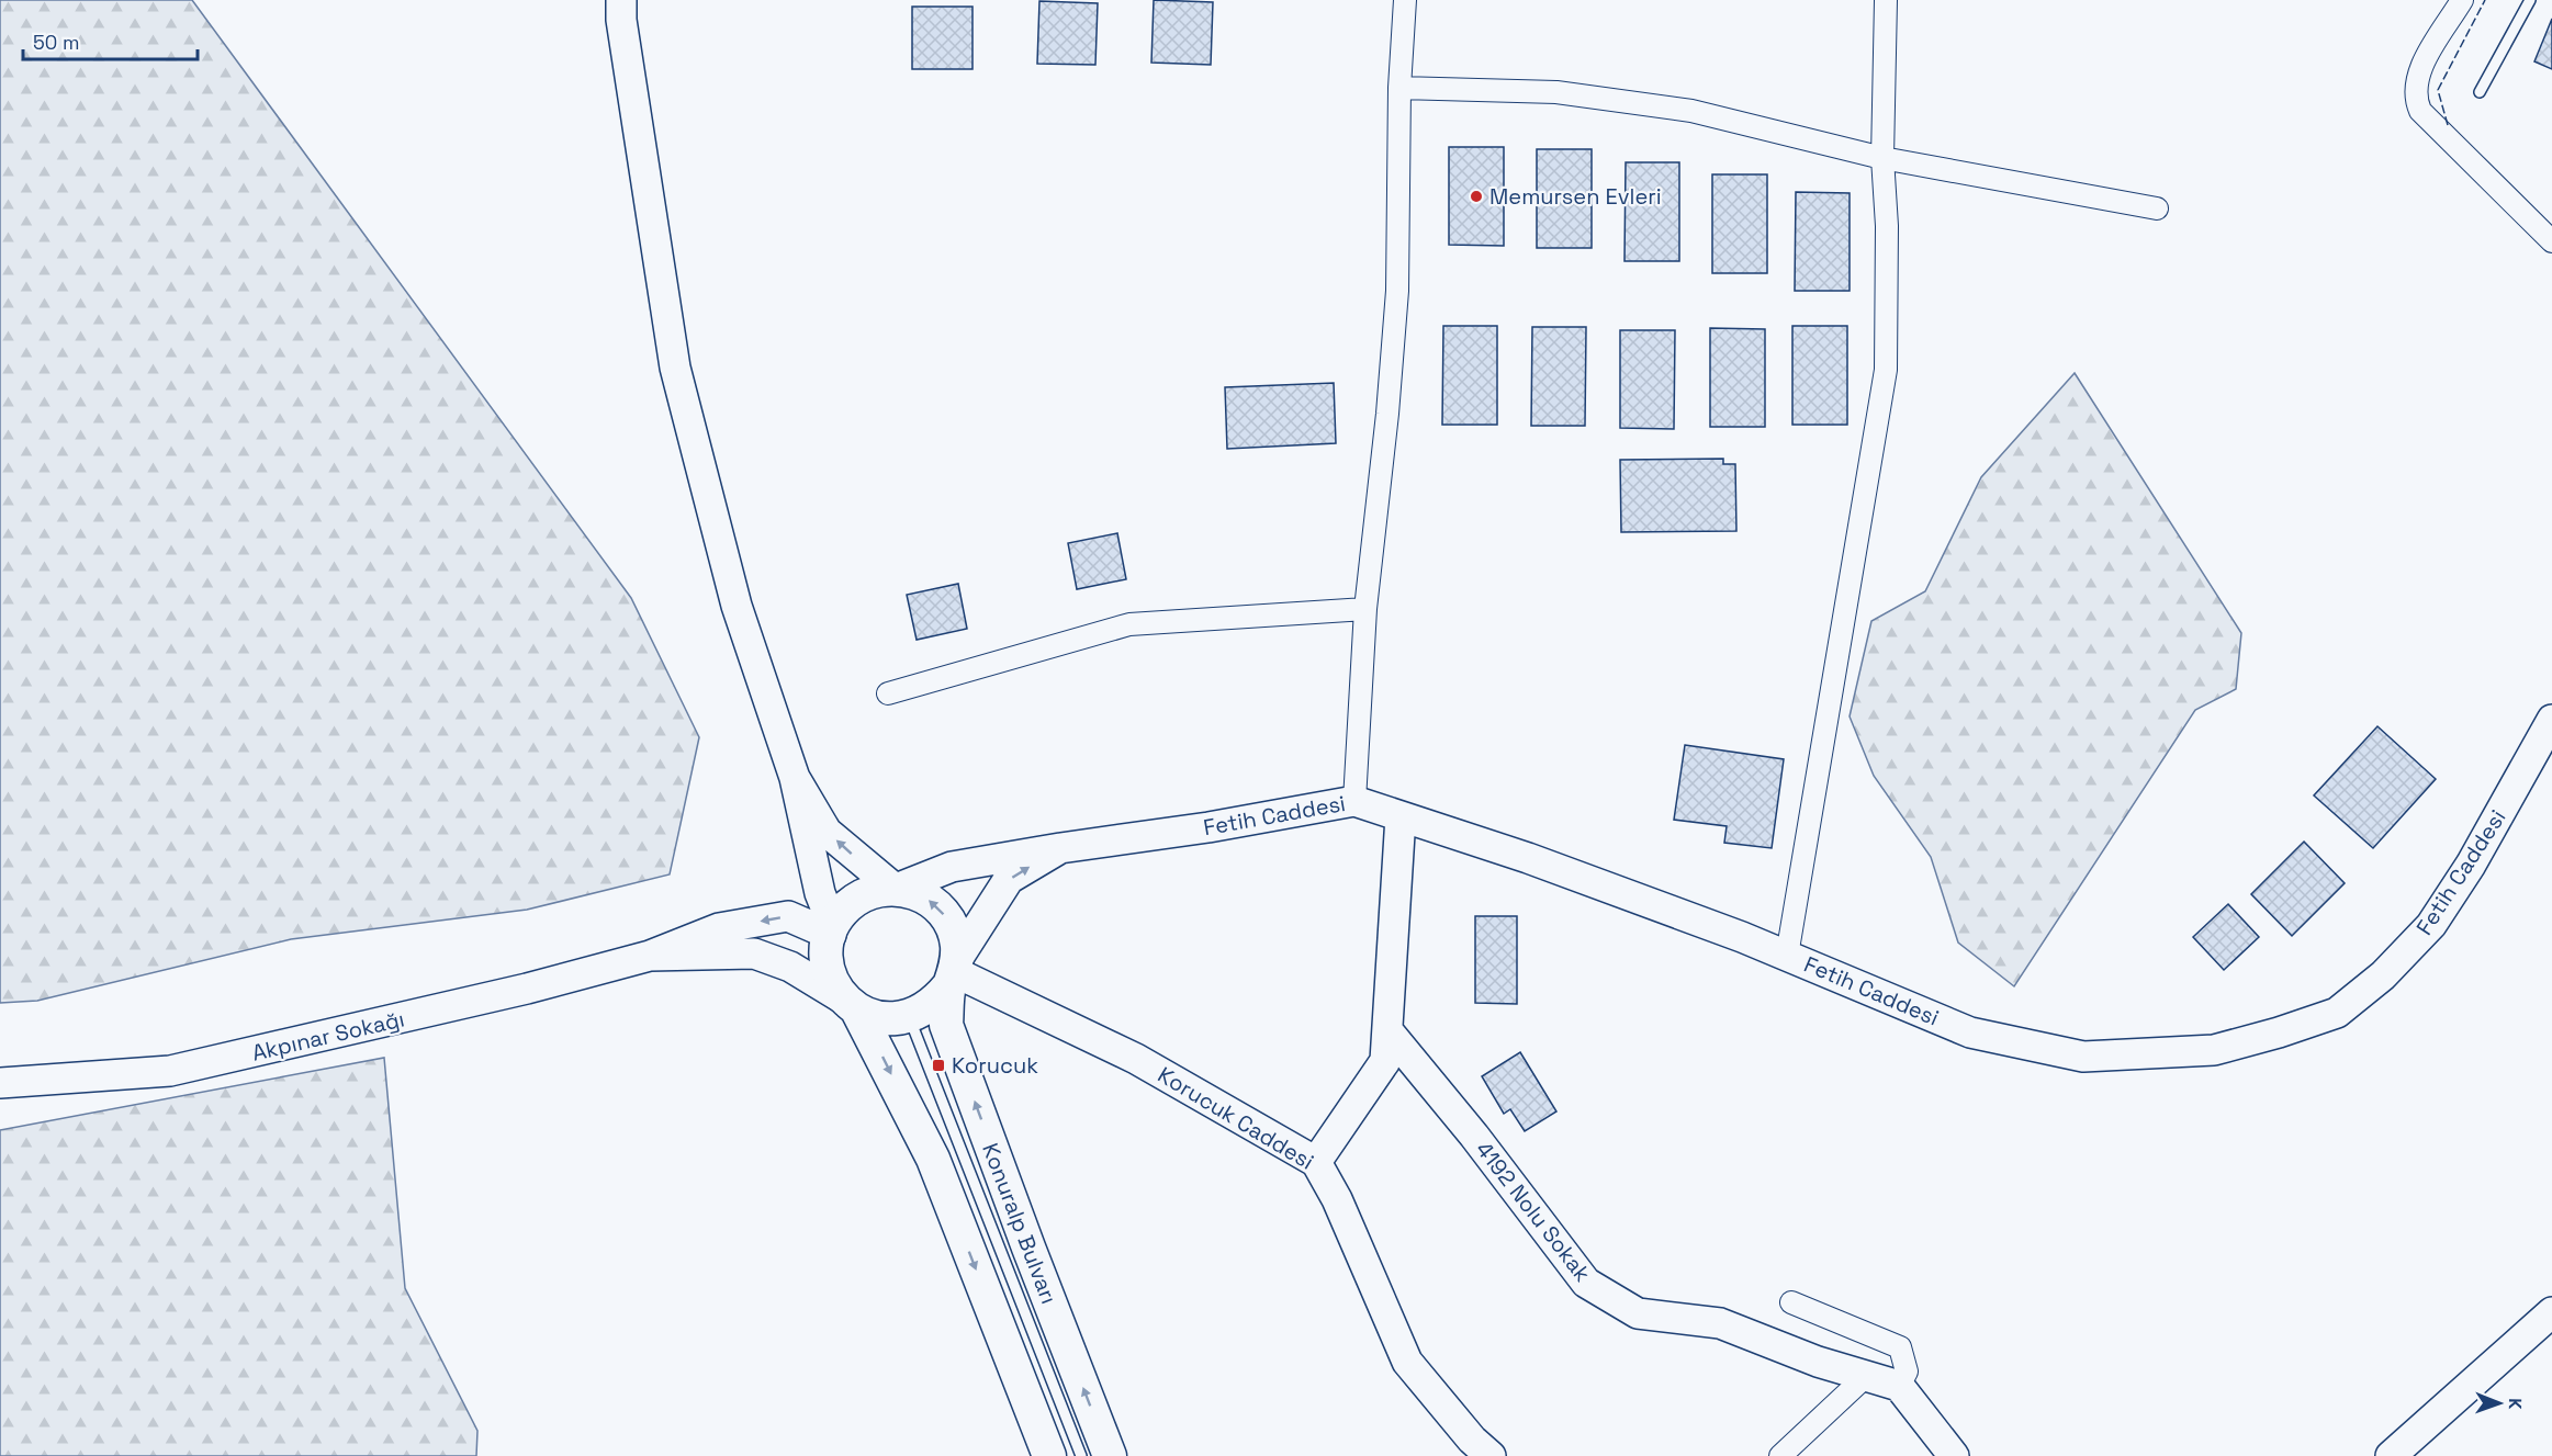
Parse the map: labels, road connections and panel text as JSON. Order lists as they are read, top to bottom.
{
  "streets": {
    "main road": ["Konuralp Bulvarı"],
    "street": [
      "Fetih Caddesi",
      "Akpınar Sokağı",
      "Korucuk Caddesi",
      "4192 Nolu Sokak"
    ]
  },
  "crossings": [
    ["Fetih Caddesi", "Akpınar Sokağı"],
    ["Fetih Caddesi", "Korucuk Caddesi"],
    ["Fetih Caddesi", "Konuralp Bulvarı"],
    ["Akpınar Sokağı", "Korucuk Caddesi"],
    ["Akpınar Sokağı", "Konuralp Bulvarı"],
    ["Korucuk Caddesi", "Konuralp Bulvarı"]
  ],
  "places": {
    "other": ["Memursen Evleri"],
    "transit": ["Korucuk"]
  },
  "scale_bar": "50 m",
  "north": "right"
}
